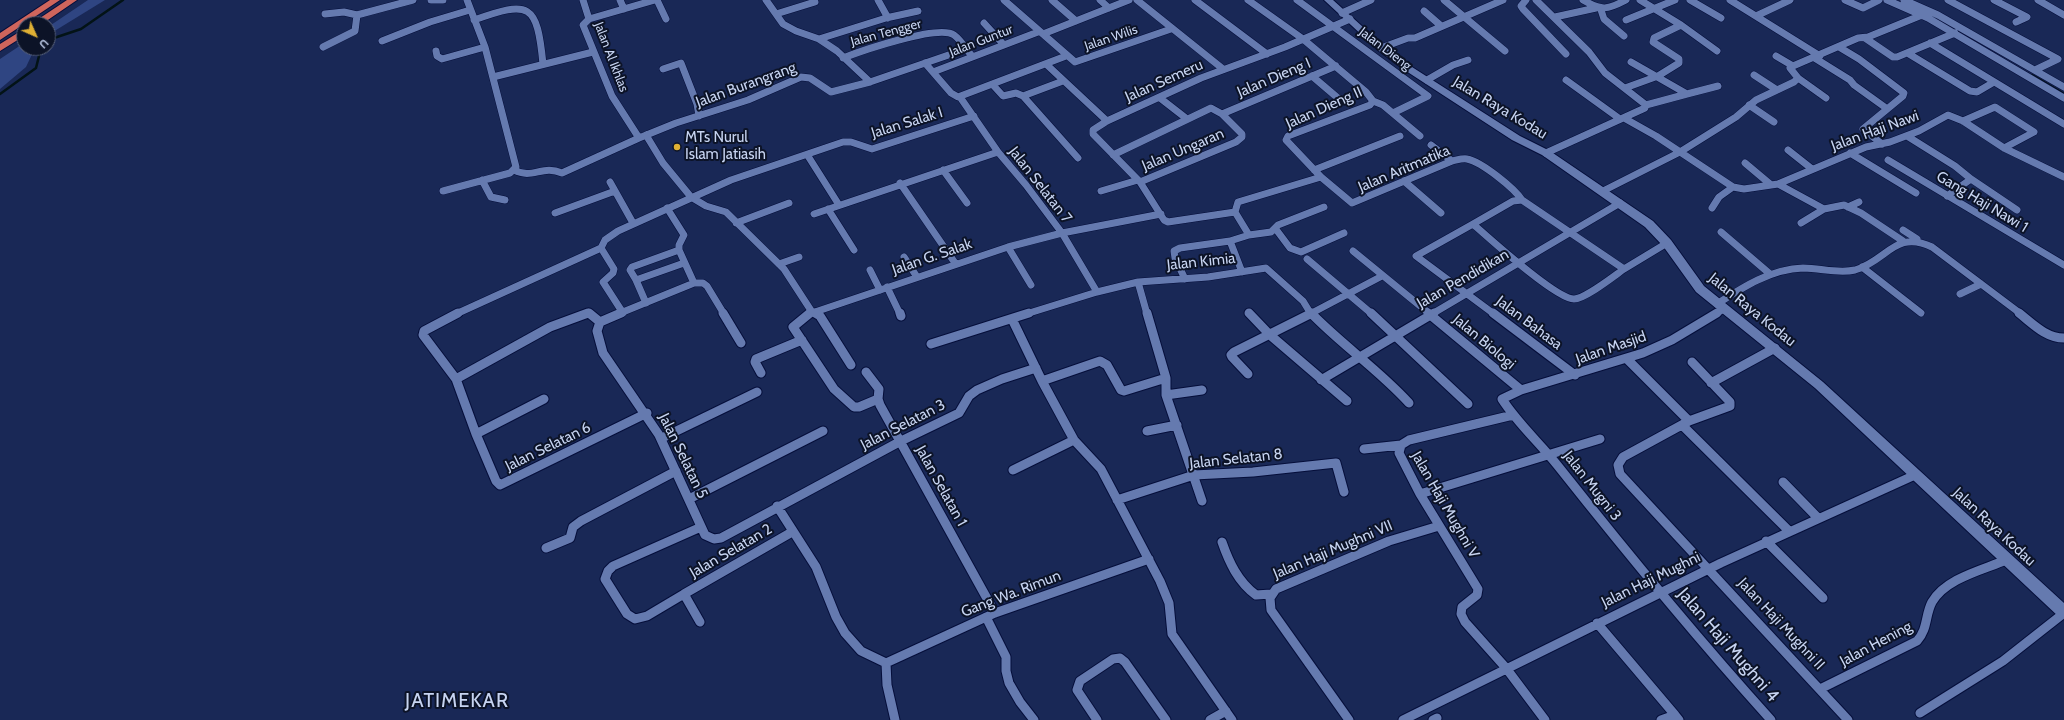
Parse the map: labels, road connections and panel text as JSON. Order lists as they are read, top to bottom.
{
  "streets": {
    "street": [
      "Jalan Tengger",
      "Jalan Wilis",
      "Jalan Guntur",
      "Jalan Dieng",
      "Jalan Al Ikhlas",
      "Jalan Dieng I",
      "Jalan Semeru",
      "Jalan Burangrang",
      "Jalan Dieng II",
      "Jalan Raya Kodau",
      "Jalan Salak I",
      "Jalan Haji Nawi",
      "Jalan Ungaran",
      "Jalan Aritmatika",
      "Jalan Selatan 7",
      "Gang Haji Nawi 1",
      "Jalan G. Salak",
      "Jalan Kimia",
      "Jalan Pendidikan",
      "Jalan Bahasa",
      "Jalan Biologi",
      "Jalan Masjid",
      "Jalan Selatan 3",
      "Jalan Selatan 6",
      "Jalan Selatan 5",
      "Jalan Selatan 8",
      "Jalan Selatan 1",
      "Jalan Mugni 3",
      "Jalan Haji Mughni V",
      "Jalan Haji Mughni VII",
      "Jalan Selatan 2",
      "Jalan Haji Mughni",
      "Gang Wa. Rimun",
      "Jalan Haji Mughni II",
      "Jalan Hening",
      "Jalan Haji Mughni 4"
    ]
  },
  "crossings": [
    ["Jalan Tengger", "Jalan Guntur"],
    ["Jalan Tengger", "Jalan Burangrang"],
    ["Jalan Wilis", "Jalan Guntur"],
    ["Jalan Guntur", "Jalan Selatan 7"],
    ["Jalan Dieng", "Jalan Semeru"],
    ["Jalan Al Ikhlas", "Jalan Burangrang"],
    ["Jalan Al Ikhlas", "Jalan Salak I"],
    ["Jalan Dieng I", "Jalan Dieng II"],
    ["Jalan Dieng I", "Jalan Ungaran"],
    ["Jalan Semeru", "Jalan Dieng II"],
    ["Jalan Semeru", "Jalan Raya Kodau"],
    ["Jalan Semeru", "Jalan Ungaran"],
    ["Jalan Semeru", "Jalan G. Salak"],
    ["Jalan Burangrang", "Jalan Selatan 7"],
    ["Jalan Dieng II", "Jalan Aritmatika"],
    ["Jalan Raya Kodau", "Jalan Pendidikan"],
    ["Jalan Raya Kodau", "Jalan Masjid"],
    ["Jalan Raya Kodau", "Jalan Haji Mughni"],
    ["Jalan Raya Kodau", "Jalan Hening"],
    ["Jalan Salak I", "Jalan Selatan 7"],
    ["Jalan Salak I", "Jalan Selatan 6"],
    ["Jalan Aritmatika", "Jalan Pendidikan"],
    ["Jalan Selatan 7", "Jalan G. Salak"],
    ["Jalan Pendidikan", "Jalan Bahasa"],
    ["Jalan Pendidikan", "Jalan Biologi"],
    ["Jalan Bahasa", "Jalan Masjid"],
    ["Jalan Biologi", "Jalan Masjid"],
    ["Jalan Masjid", "Jalan Mugni 3"],
    ["Jalan Selatan 3", "Jalan Selatan 5"],
    ["Jalan Selatan 3", "Jalan Selatan 1"],
    ["Jalan Selatan 6", "Jalan Selatan 5"],
    ["Jalan Selatan 5", "Jalan Selatan 2"],
    ["Jalan Selatan 1", "Gang Wa. Rimun"],
    ["Jalan Mugni 3", "Jalan Haji Mughni V"],
    ["Jalan Mugni 3", "Jalan Haji Mughni"],
    ["Jalan Mugni 3", "Jalan Haji Mughni 4"],
    ["Jalan Haji Mughni V", "Jalan Haji Mughni VII"],
    ["Jalan Haji Mughni V", "Jalan Haji Mughni"],
    ["Jalan Haji Mughni", "Jalan Haji Mughni II"],
    ["Jalan Haji Mughni", "Jalan Haji Mughni 4"],
    ["Jalan Haji Mughni II", "Jalan Hening"]
  ],
  "districts": ["JATIMEKAR"],
  "places": ["MTs Nurul Islam Jatiasih"],
  "north": "bottom right"
}
